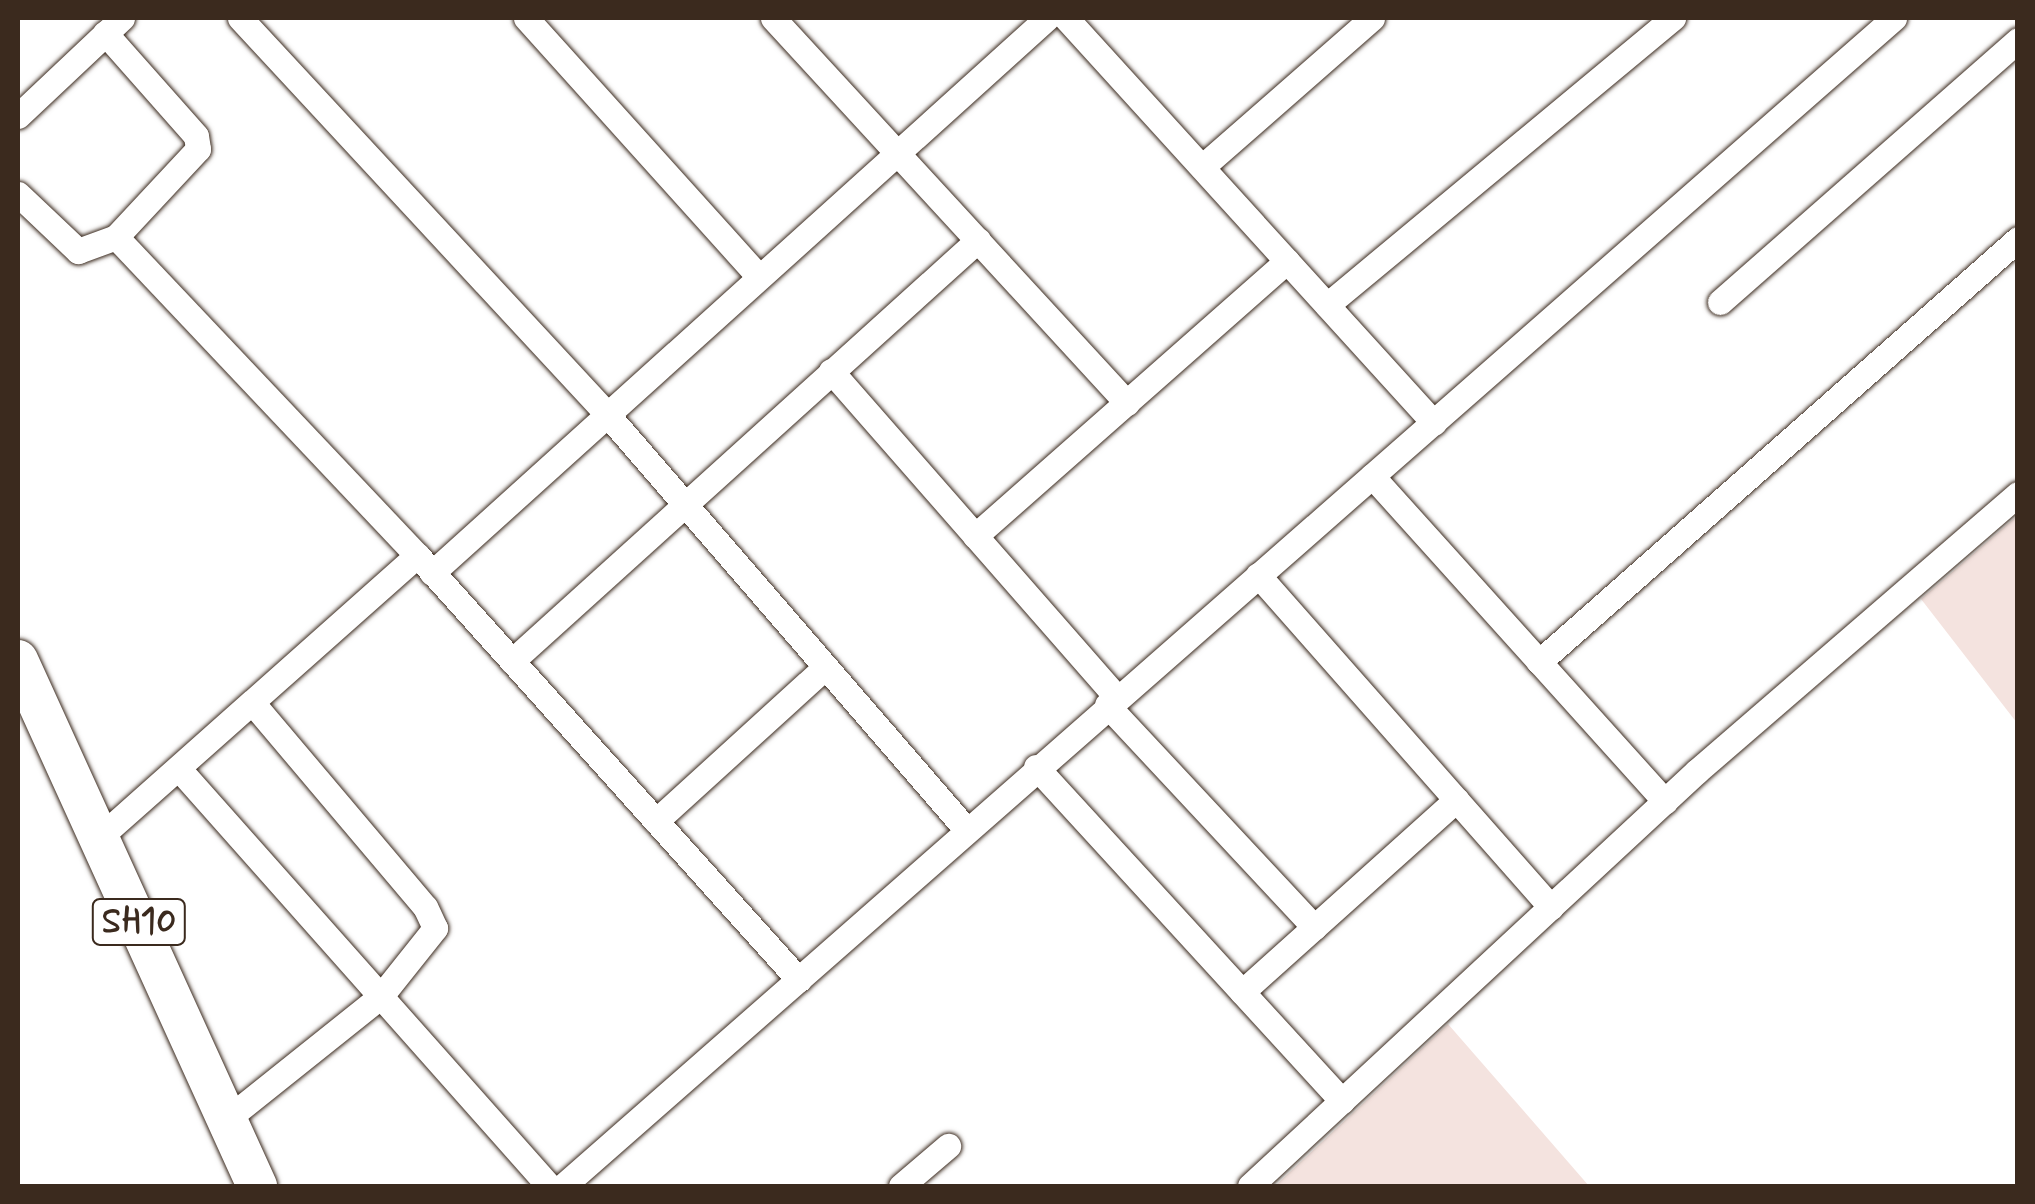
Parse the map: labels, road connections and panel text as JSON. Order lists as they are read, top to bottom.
{
  "streets": {
    "main road": ["SH10"]
  }
}
